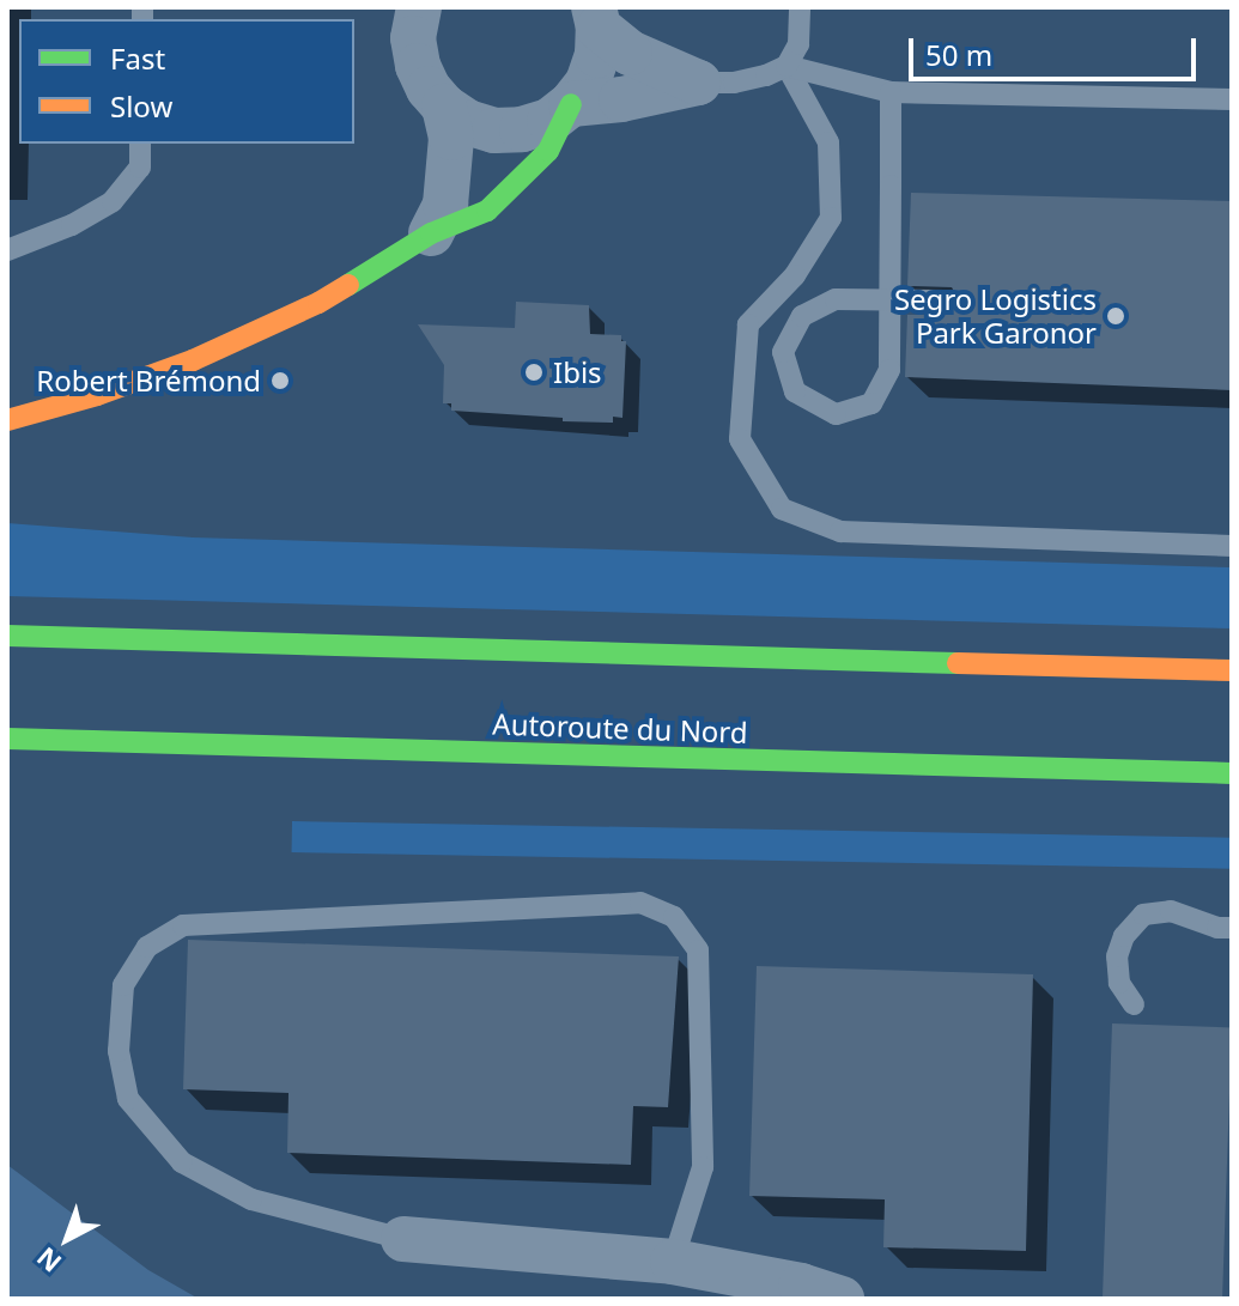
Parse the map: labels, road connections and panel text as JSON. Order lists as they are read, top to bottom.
{
  "streets": {
    "main road": ["Autoroute du Nord"]
  },
  "places": ["Segro Logistics Park Garonor", "Ibis", "Robert Brémond"],
  "legend": ["Fast", "Slow"],
  "scale_bar": "50 m",
  "north": "bottom left"
}
